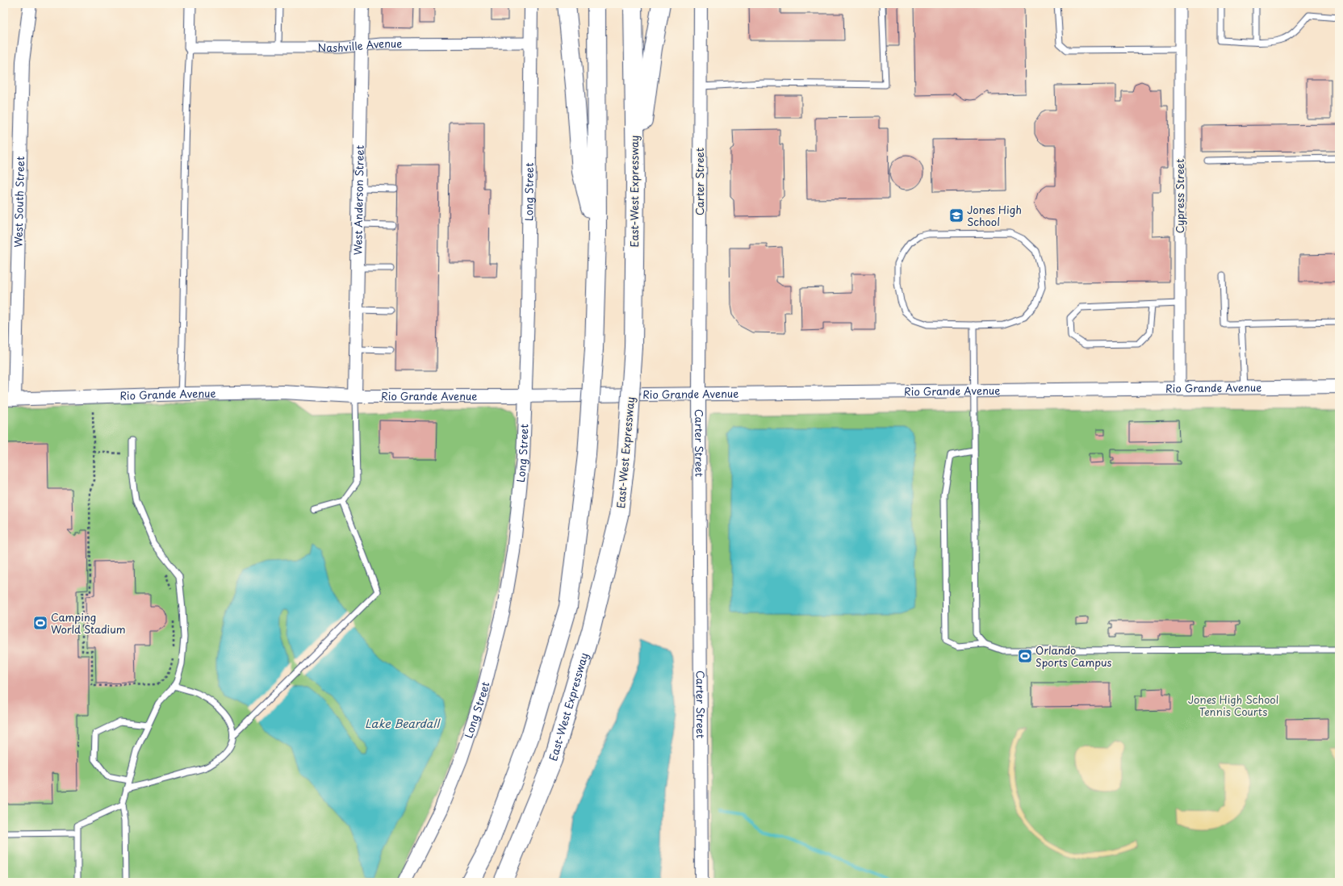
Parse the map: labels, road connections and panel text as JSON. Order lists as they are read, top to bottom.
{
  "streets": {
    "highway": ["East-West Expressway"],
    "street": [
      "Nashville Avenue",
      "Carter Street",
      "Long Street",
      "Cypress Street",
      "West Anderson Street",
      "West South Street",
      "Rio Grande Avenue"
    ]
  },
  "crossings": [
    ["Nashville Avenue", "Long Street"],
    ["Nashville Avenue", "West Anderson Street"],
    ["Carter Street", "Rio Grande Avenue"],
    ["Long Street", "Rio Grande Avenue"],
    ["Cypress Street", "Rio Grande Avenue"],
    ["West Anderson Street", "Rio Grande Avenue"],
    ["West South Street", "Rio Grande Avenue"]
  ],
  "water": ["Lake Beardall"],
  "parks": ["Jones High School Tennis Courts"],
  "places": {
    "school or university": ["Jones High School"],
    "sports": ["Camping World Stadium", "Orlando Sports Campus"]
  }
}
